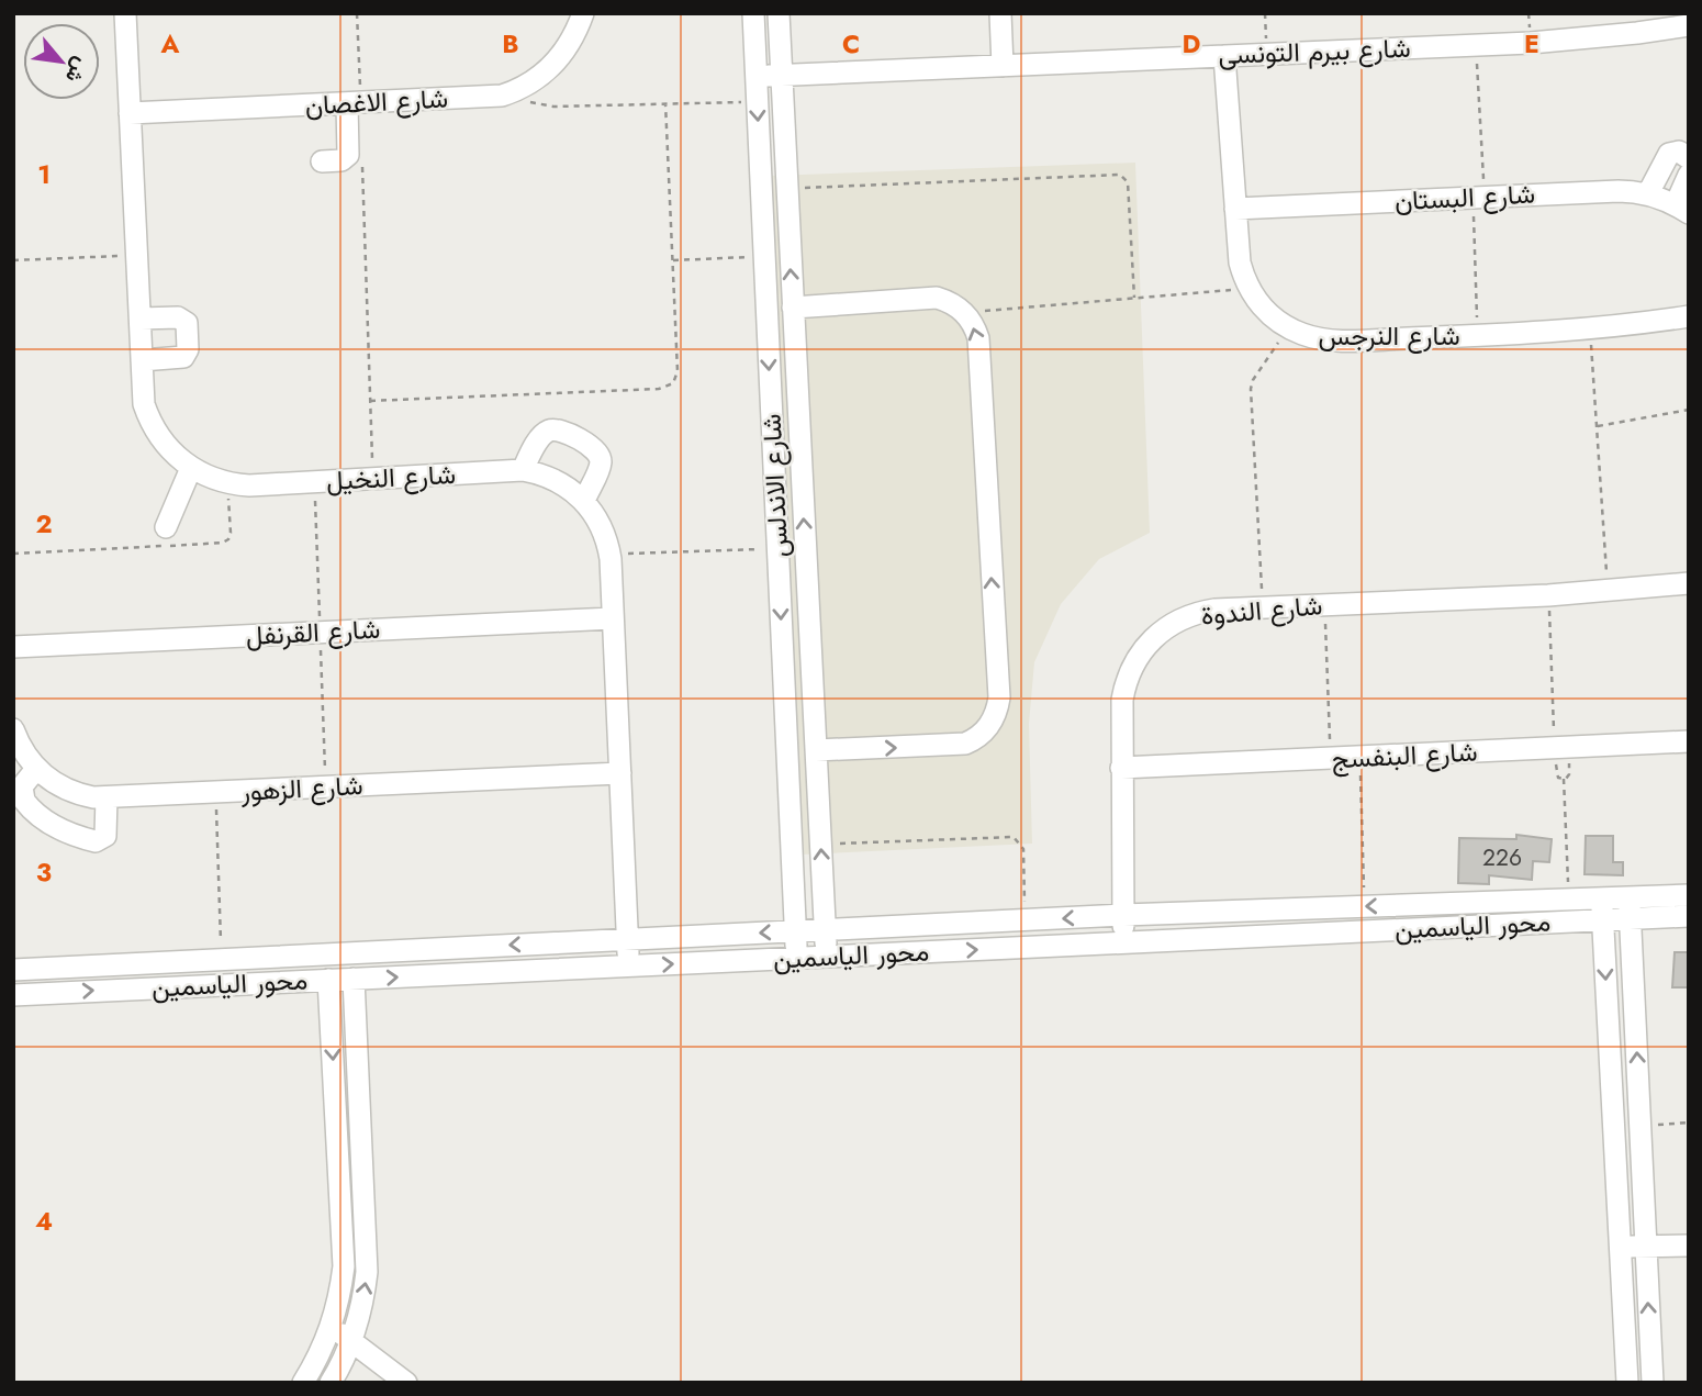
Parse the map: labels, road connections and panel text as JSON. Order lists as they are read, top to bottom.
{
  "streets": {
    "street": [
      "شارع بيرم التونسى",
      "شارع الاغصان",
      "شارع البستان",
      "شارع النرجس",
      "شارع النخيل",
      "شارع الاندلس",
      "شارع الندوة",
      "شارع القرنفل",
      "شارع البنفسج",
      "شارع الزهور",
      "محور الياسمين"
    ]
  },
  "crossings": [
    ["شارع بيرم التونسى", "شارع النرجس"],
    ["شارع بيرم التونسى", "شارع الاندلس"],
    ["شارع الاغصان", "شارع النخيل"],
    ["شارع البستان", "شارع النرجس"],
    ["شارع النخيل", "شارع القرنفل"],
    ["شارع النخيل", "شارع الزهور"],
    ["شارع النخيل", "محور الياسمين"],
    ["شارع الاندلس", "محور الياسمين"],
    ["شارع الندوة", "شارع البنفسج"],
    ["شارع الندوة", "محور الياسمين"]
  ],
  "house_numbers": ["226"],
  "north": "bottom right",
  "grid": {
    "columns": [
      "A",
      "B",
      "C",
      "D",
      "E"
    ],
    "rows": [
      "1",
      "2",
      "3",
      "4"
    ]
  }
}
